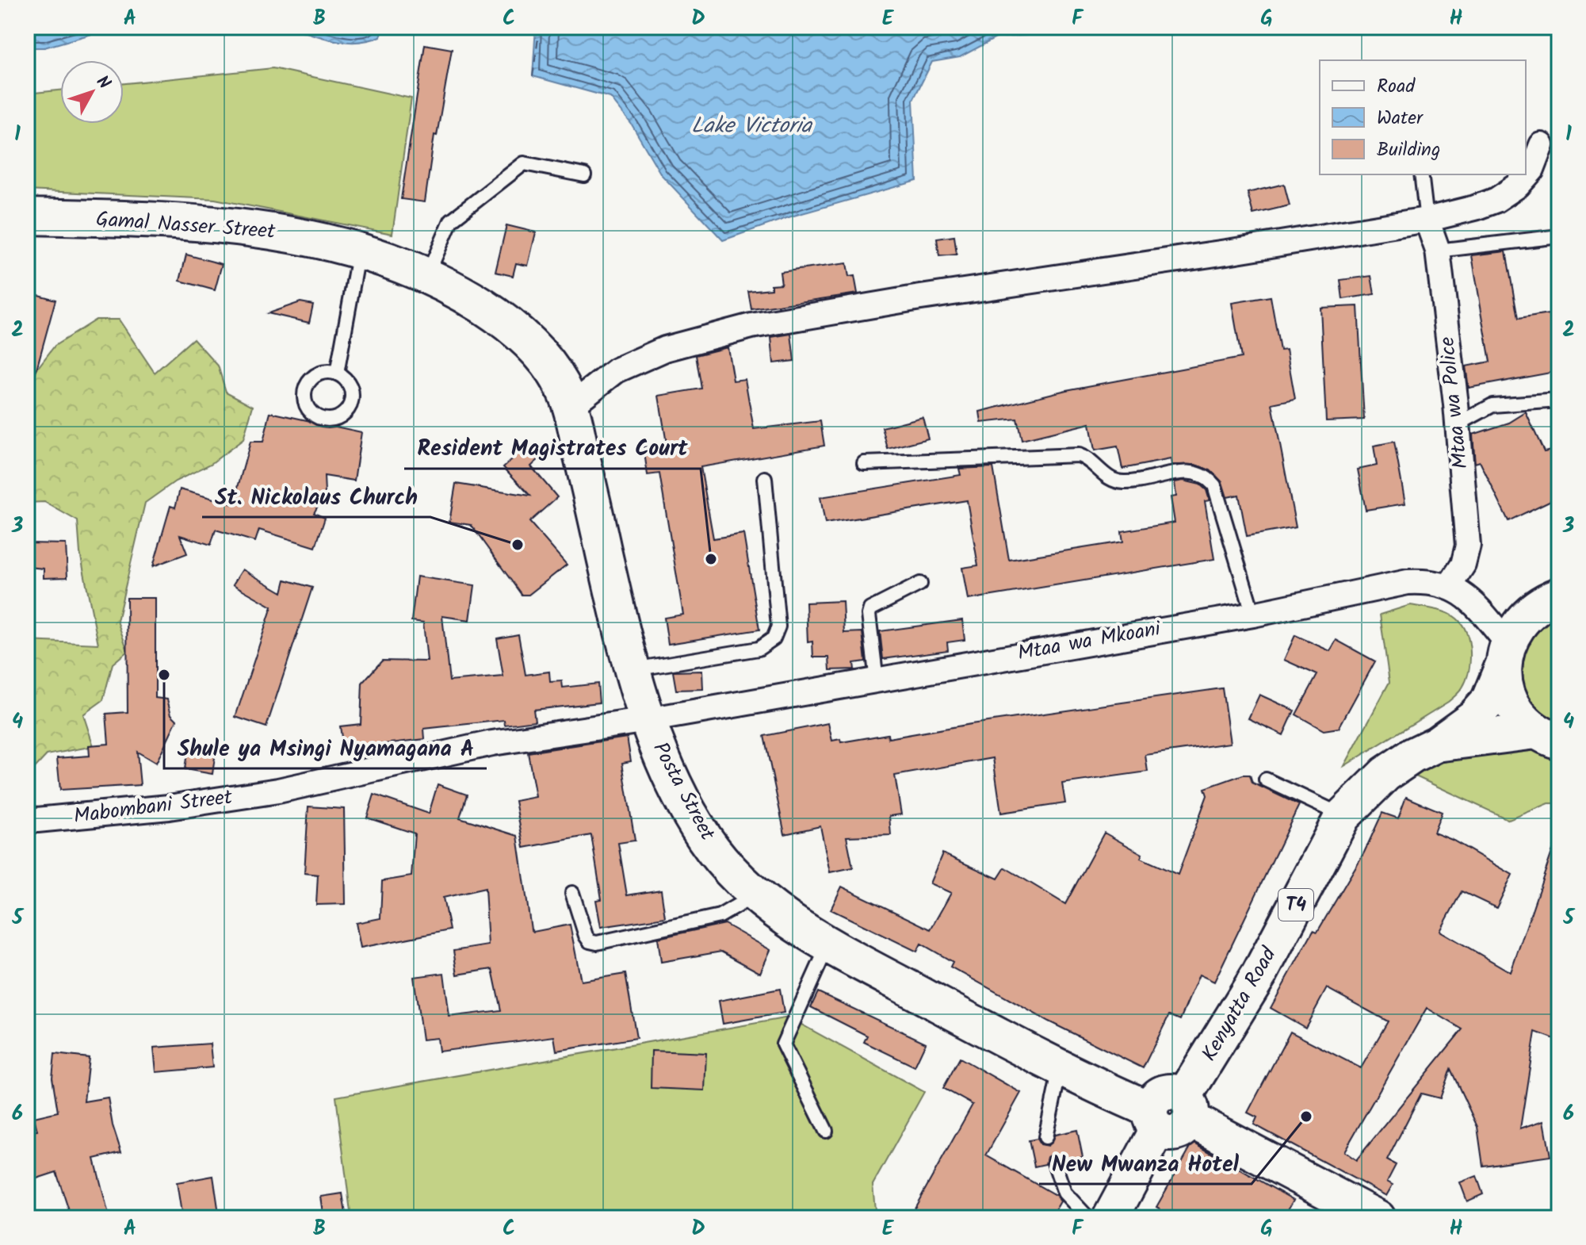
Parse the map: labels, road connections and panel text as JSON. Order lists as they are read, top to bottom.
{
  "streets": {
    "main road": [
      "Gamal Nasser Street",
      "Posta Street",
      "T4",
      "Kenyatta Road"
    ],
    "street": ["Mtaa wa Police", "Mtaa wa Mkoani", "Mabombani Street"]
  },
  "crossings": [
    ["Gamal Nasser Street", "Posta Street"],
    ["Mtaa wa Police", "Mtaa wa Mkoani"],
    ["Mtaa wa Mkoani", "Posta Street"],
    ["Mtaa wa Mkoani", "Mabombani Street"],
    ["Posta Street", "Mabombani Street"]
  ],
  "water": ["Lake Victoria"],
  "places": [
    "St. Nickolaus Church",
    "Resident Magistrates Court",
    "Shule ya Msingi Nyamagana A",
    "New Mwanza Hotel"
  ],
  "legend": ["Road", "Water", "Building"],
  "north": "top right",
  "grid": {
    "columns": [
      "A",
      "B",
      "C",
      "D",
      "E",
      "F",
      "G",
      "H"
    ],
    "rows": [
      "1",
      "2",
      "3",
      "4",
      "5",
      "6"
    ]
  }
}
